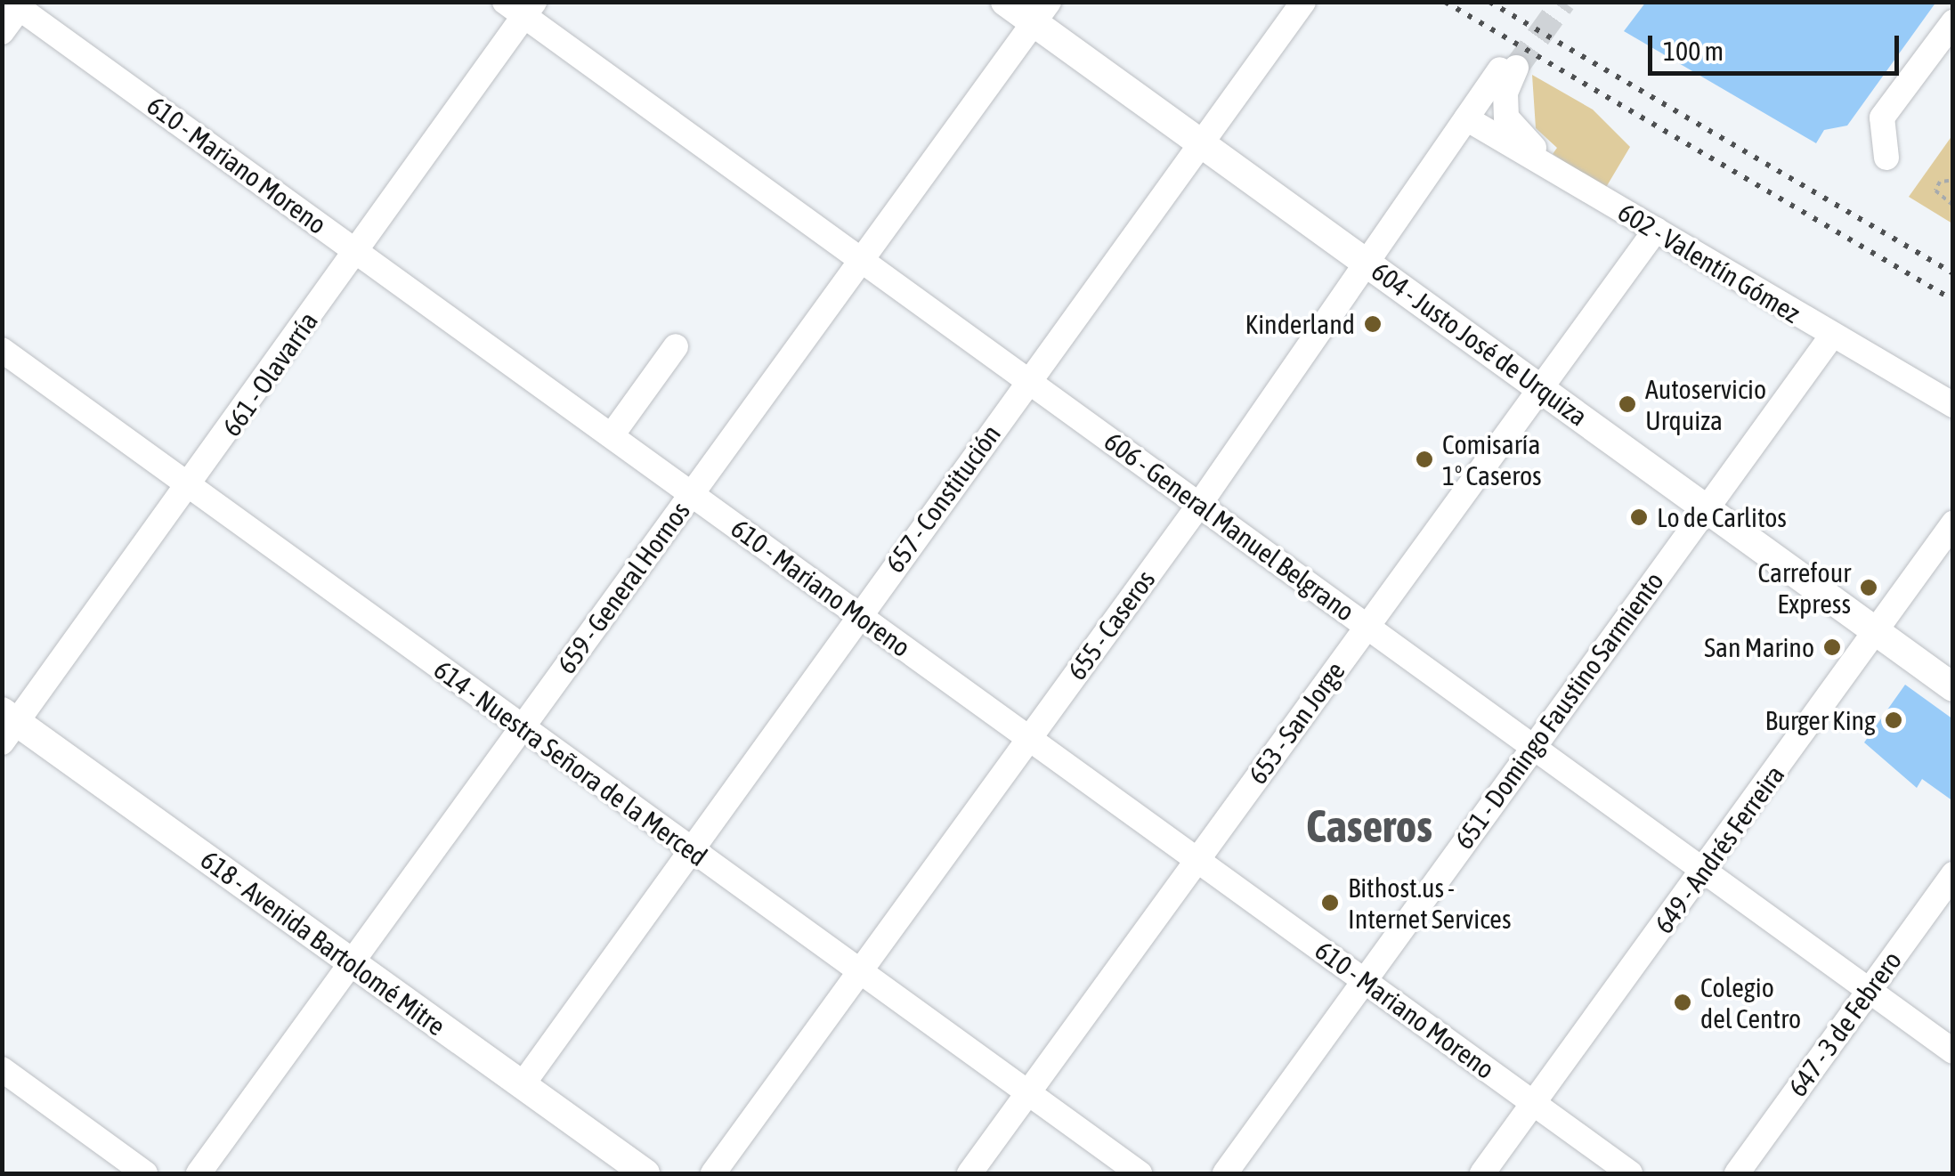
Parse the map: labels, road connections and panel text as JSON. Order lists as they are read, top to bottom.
{
  "streets": {
    "main road": ["604 - Justo José de Urquiza", "618 - Avenida Bartolomé Mitre"],
    "street": [
      "610 - Mariano Moreno",
      "602 - Valentín Gómez",
      "661 - Olavarría",
      "657 - Constitución",
      "606 - General Manuel Belgrano",
      "659 - General Hornos",
      "655 - Caseros",
      "651 - Domingo Faustino Sarmiento",
      "653 - San Jorge",
      "614 - Nuestra Señora de la Merced",
      "649 - Andrés Ferreira",
      "647 - 3 de Febrero"
    ]
  },
  "crossings": [
    ["610 - Mariano Moreno", "661 - Olavarría"],
    ["610 - Mariano Moreno", "657 - Constitución"],
    ["610 - Mariano Moreno", "659 - General Hornos"],
    ["610 - Mariano Moreno", "655 - Caseros"],
    ["610 - Mariano Moreno", "651 - Domingo Faustino Sarmiento"],
    ["610 - Mariano Moreno", "653 - San Jorge"],
    ["610 - Mariano Moreno", "649 - Andrés Ferreira"],
    ["602 - Valentín Gómez", "655 - Caseros"],
    ["602 - Valentín Gómez", "651 - Domingo Faustino Sarmiento"],
    ["602 - Valentín Gómez", "653 - San Jorge"],
    ["604 - Justo José de Urquiza", "657 - Constitución"],
    ["604 - Justo José de Urquiza", "659 - General Hornos"],
    ["604 - Justo José de Urquiza", "655 - Caseros"],
    ["604 - Justo José de Urquiza", "651 - Domingo Faustino Sarmiento"],
    ["604 - Justo José de Urquiza", "653 - San Jorge"],
    ["604 - Justo José de Urquiza", "649 - Andrés Ferreira"],
    ["661 - Olavarría", "606 - General Manuel Belgrano"],
    ["661 - Olavarría", "614 - Nuestra Señora de la Merced"],
    ["661 - Olavarría", "618 - Avenida Bartolomé Mitre"],
    ["657 - Constitución", "606 - General Manuel Belgrano"],
    ["657 - Constitución", "614 - Nuestra Señora de la Merced"],
    ["657 - Constitución", "618 - Avenida Bartolomé Mitre"],
    ["606 - General Manuel Belgrano", "659 - General Hornos"],
    ["606 - General Manuel Belgrano", "655 - Caseros"],
    ["606 - General Manuel Belgrano", "651 - Domingo Faustino Sarmiento"],
    ["606 - General Manuel Belgrano", "653 - San Jorge"],
    ["606 - General Manuel Belgrano", "649 - Andrés Ferreira"],
    ["606 - General Manuel Belgrano", "647 - 3 de Febrero"],
    ["659 - General Hornos", "614 - Nuestra Señora de la Merced"],
    ["659 - General Hornos", "618 - Avenida Bartolomé Mitre"],
    ["655 - Caseros", "614 - Nuestra Señora de la Merced"],
    ["653 - San Jorge", "614 - Nuestra Señora de la Merced"]
  ],
  "districts": ["Caseros"],
  "places": [
    "Kinderland",
    "Autoservicio Urquiza",
    "Comisaría 1° Caseros",
    "Lo de Carlitos",
    "Carrefour Express",
    "San Marino",
    "Burger King",
    "Bithost.us - Internet Services",
    "Colegio del Centro"
  ],
  "scale_bar": "100 m"
}
